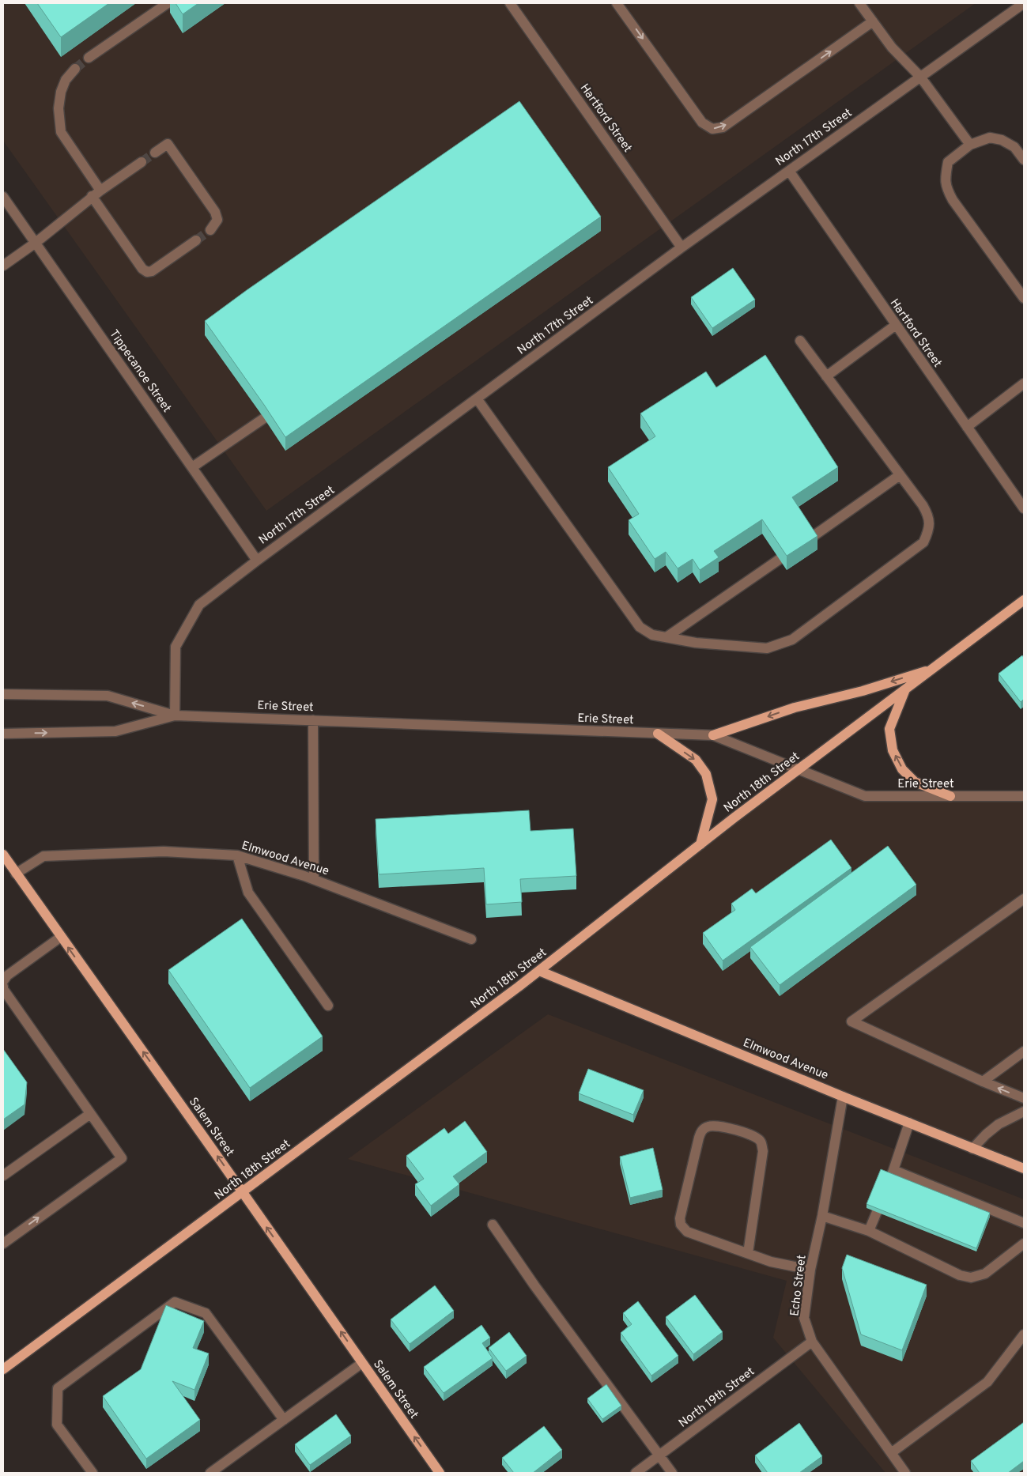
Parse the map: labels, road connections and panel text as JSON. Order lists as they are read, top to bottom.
{
  "streets": {
    "main road": ["North 18th Street", "Elmwood Avenue", "Salem Street"],
    "street": [
      "Hartford Street",
      "North 17th Street",
      "Tippecanoe Street",
      "Erie Street",
      "Echo Street",
      "North 19th Street"
    ]
  },
  "crossings": [
    ["Hartford Street", "North 17th Street"],
    ["North 17th Street", "Tippecanoe Street"],
    ["North 17th Street", "Erie Street"],
    ["Erie Street", "North 18th Street"],
    ["North 18th Street", "Elmwood Avenue"],
    ["North 18th Street", "Salem Street"],
    ["Elmwood Avenue", "Salem Street"],
    ["Elmwood Avenue", "Echo Street"],
    ["Echo Street", "North 19th Street"]
  ],
  "one_way": ["Salem Street"]
}
